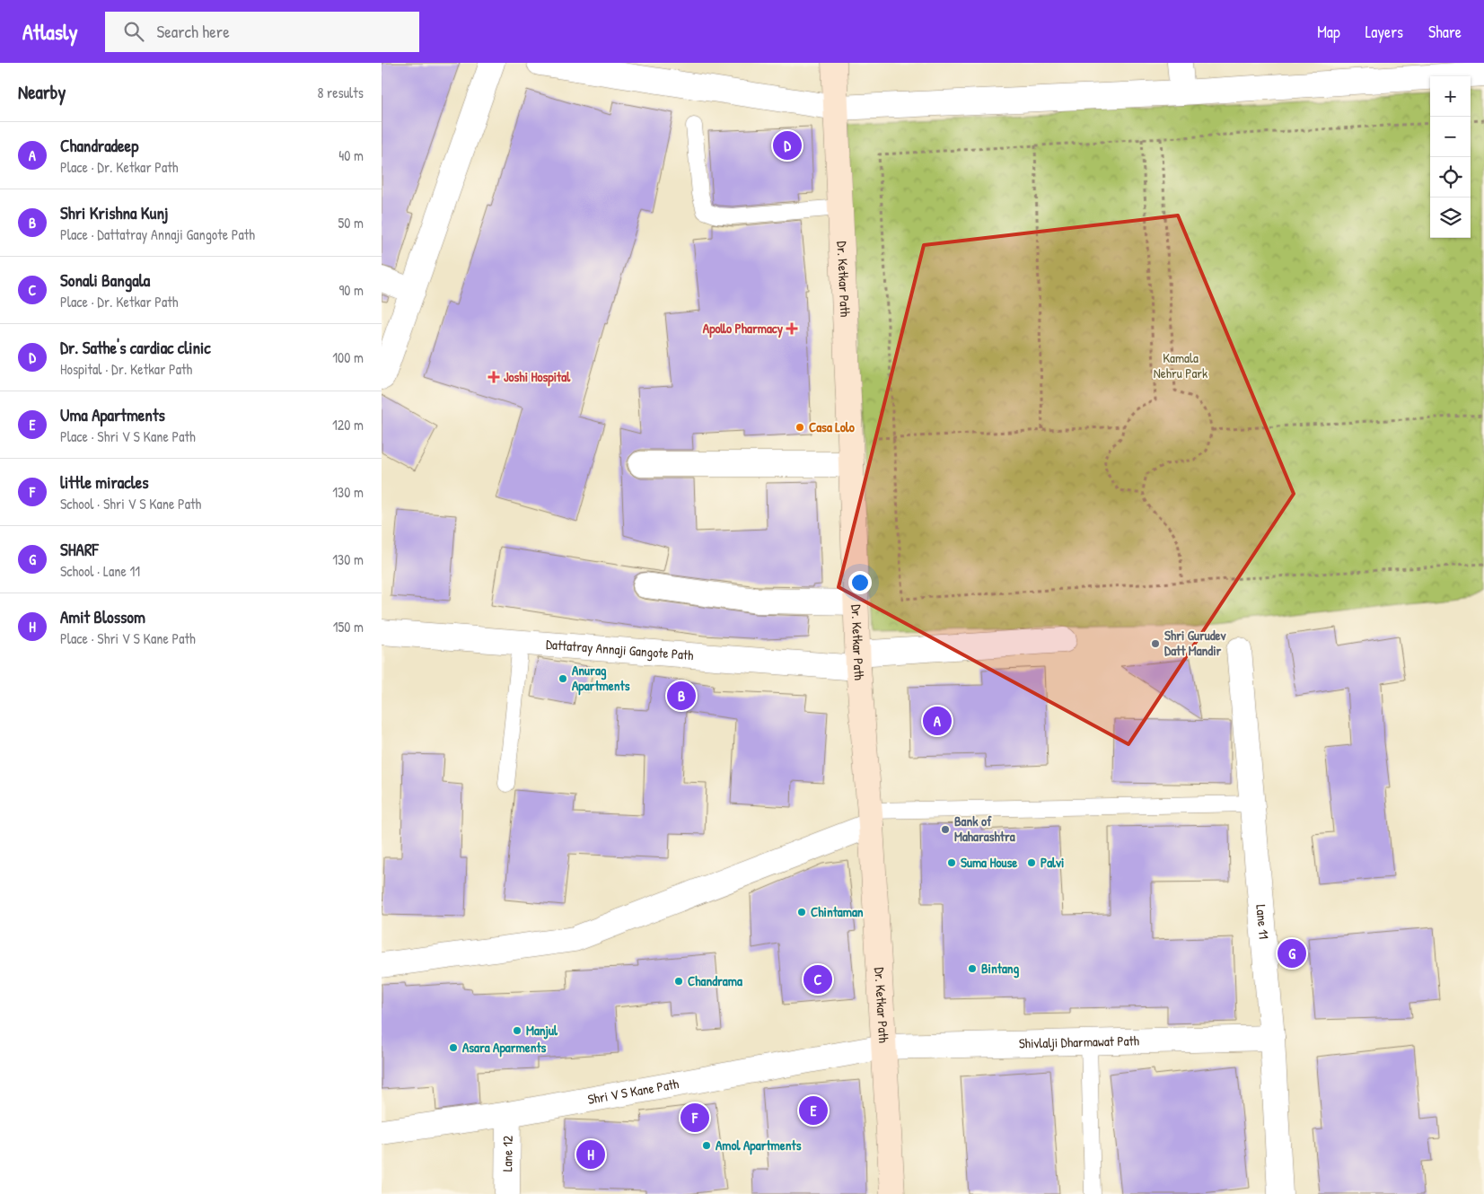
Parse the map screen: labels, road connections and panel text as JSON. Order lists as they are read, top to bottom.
{
  "streets": {
    "street": [
      "Dr. Ketkar Path",
      "Dattatray Annaji Gangote Path",
      "Lane 11",
      "Shivlalji Dharmawat Path",
      "Shri V S Kane Path",
      "Lane 12"
    ]
  },
  "crossings": [
    ["Dr. Ketkar Path", "Dattatray Annaji Gangote Path"],
    ["Dr. Ketkar Path", "Shivlalji Dharmawat Path"],
    ["Dr. Ketkar Path", "Shri V S Kane Path"],
    ["Lane 11", "Shivlalji Dharmawat Path"],
    ["Shivlalji Dharmawat Path", "Shri V S Kane Path"],
    ["Shri V S Kane Path", "Lane 12"]
  ],
  "parks": ["Kamala Nehru Park"],
  "places": {
    "health": ["Apollo Pharmacy", "Joshi Hospital"],
    "other": [
      "Casa Lolo",
      "Shri Gurudev Datt Mandir",
      "Anurag Apartments",
      "Bank of Maharashtra",
      "Suma House",
      "Palvi",
      "Chintaman",
      "Bintang",
      "Chandrama",
      "Manjul",
      "Asara Aparments",
      "Amol Apartments"
    ]
  },
  "page": {
    "header": "Atlasly",
    "search": "Search here",
    "nav": ["Map", "Layers", "Share"],
    "heading": ["Nearby", "8 results"],
    "map_buttons": ["+", "−"],
    "list": [
      {
        "mark": "A",
        "name": "Chandradeep",
        "note": "Place · Dr. Ketkar Path",
        "value": "40 m"
      },
      {
        "mark": "B",
        "name": "Shri Krishna Kunj",
        "note": "Place · Dattatray Annaji Gangote Path",
        "value": "50 m"
      },
      {
        "mark": "C",
        "name": "Sonali Bangala",
        "note": "Place · Dr. Ketkar Path",
        "value": "90 m"
      },
      {
        "mark": "D",
        "name": "Dr. Sathe's cardiac clinic",
        "note": "Hospital · Dr. Ketkar Path",
        "value": "100 m"
      },
      {
        "mark": "E",
        "name": "Uma Apartments",
        "note": "Place · Shri V S Kane Path",
        "value": "120 m"
      },
      {
        "mark": "F",
        "name": "little miracles",
        "note": "School · Shri V S Kane Path",
        "value": "130 m"
      },
      {
        "mark": "G",
        "name": "SHARF",
        "note": "School · Lane 11",
        "value": "130 m"
      },
      {
        "mark": "H",
        "name": "Amit Blossom",
        "note": "Place · Shri V S Kane Path",
        "value": "150 m"
      }
    ],
    "pins": [
      "D",
      "B",
      "A",
      "G",
      "C",
      "E",
      "F",
      "H"
    ]
  }
}
